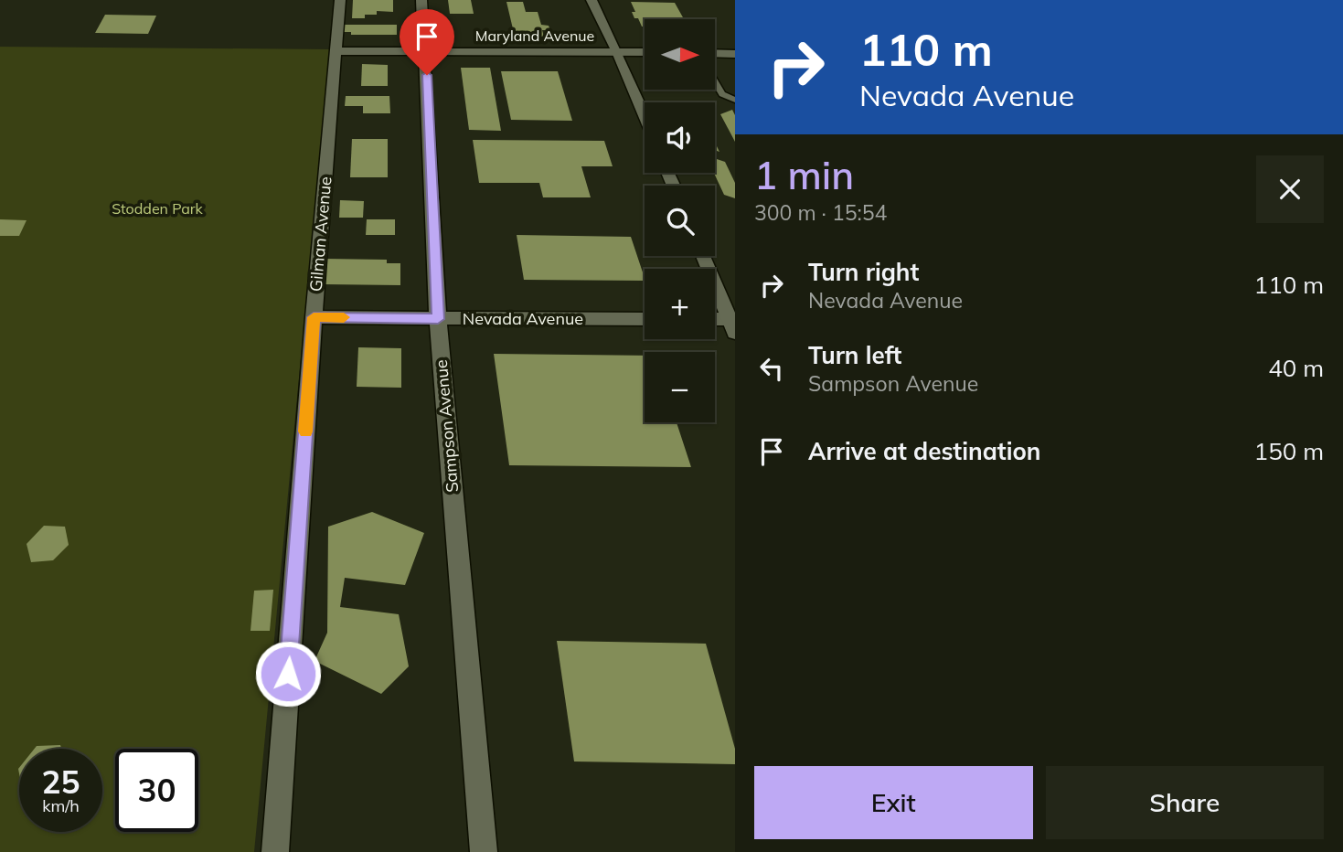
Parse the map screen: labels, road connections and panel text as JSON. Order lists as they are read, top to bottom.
{
  "streets": {
    "street": [
      "Maryland Avenue",
      "Gilman Avenue",
      "Nevada Avenue",
      "Sampson Avenue"
    ]
  },
  "crossings": [
    ["Maryland Avenue", "Gilman Avenue"],
    ["Maryland Avenue", "Sampson Avenue"],
    ["Gilman Avenue", "Nevada Avenue"],
    ["Nevada Avenue", "Sampson Avenue"]
  ],
  "parks": ["Stodden Park"],
  "north": "right",
  "page": {
    "turn": ["110 m", "Nevada Avenue"],
    "map_buttons": ["+", "−"],
    "heading": ["1 min", "300 m · 15:54"],
    "list": [
      {
        "name": "Turn right",
        "note": "Nevada Avenue",
        "value": "110 m"
      },
      {
        "name": "Turn left",
        "note": "Sampson Avenue",
        "value": "40 m"
      },
      {
        "name": "Arrive at destination",
        "value": "150 m"
      }
    ],
    "speed": "25 km/h",
    "limit": "30",
    "buttons": ["Exit", "Share"]
  }
}
